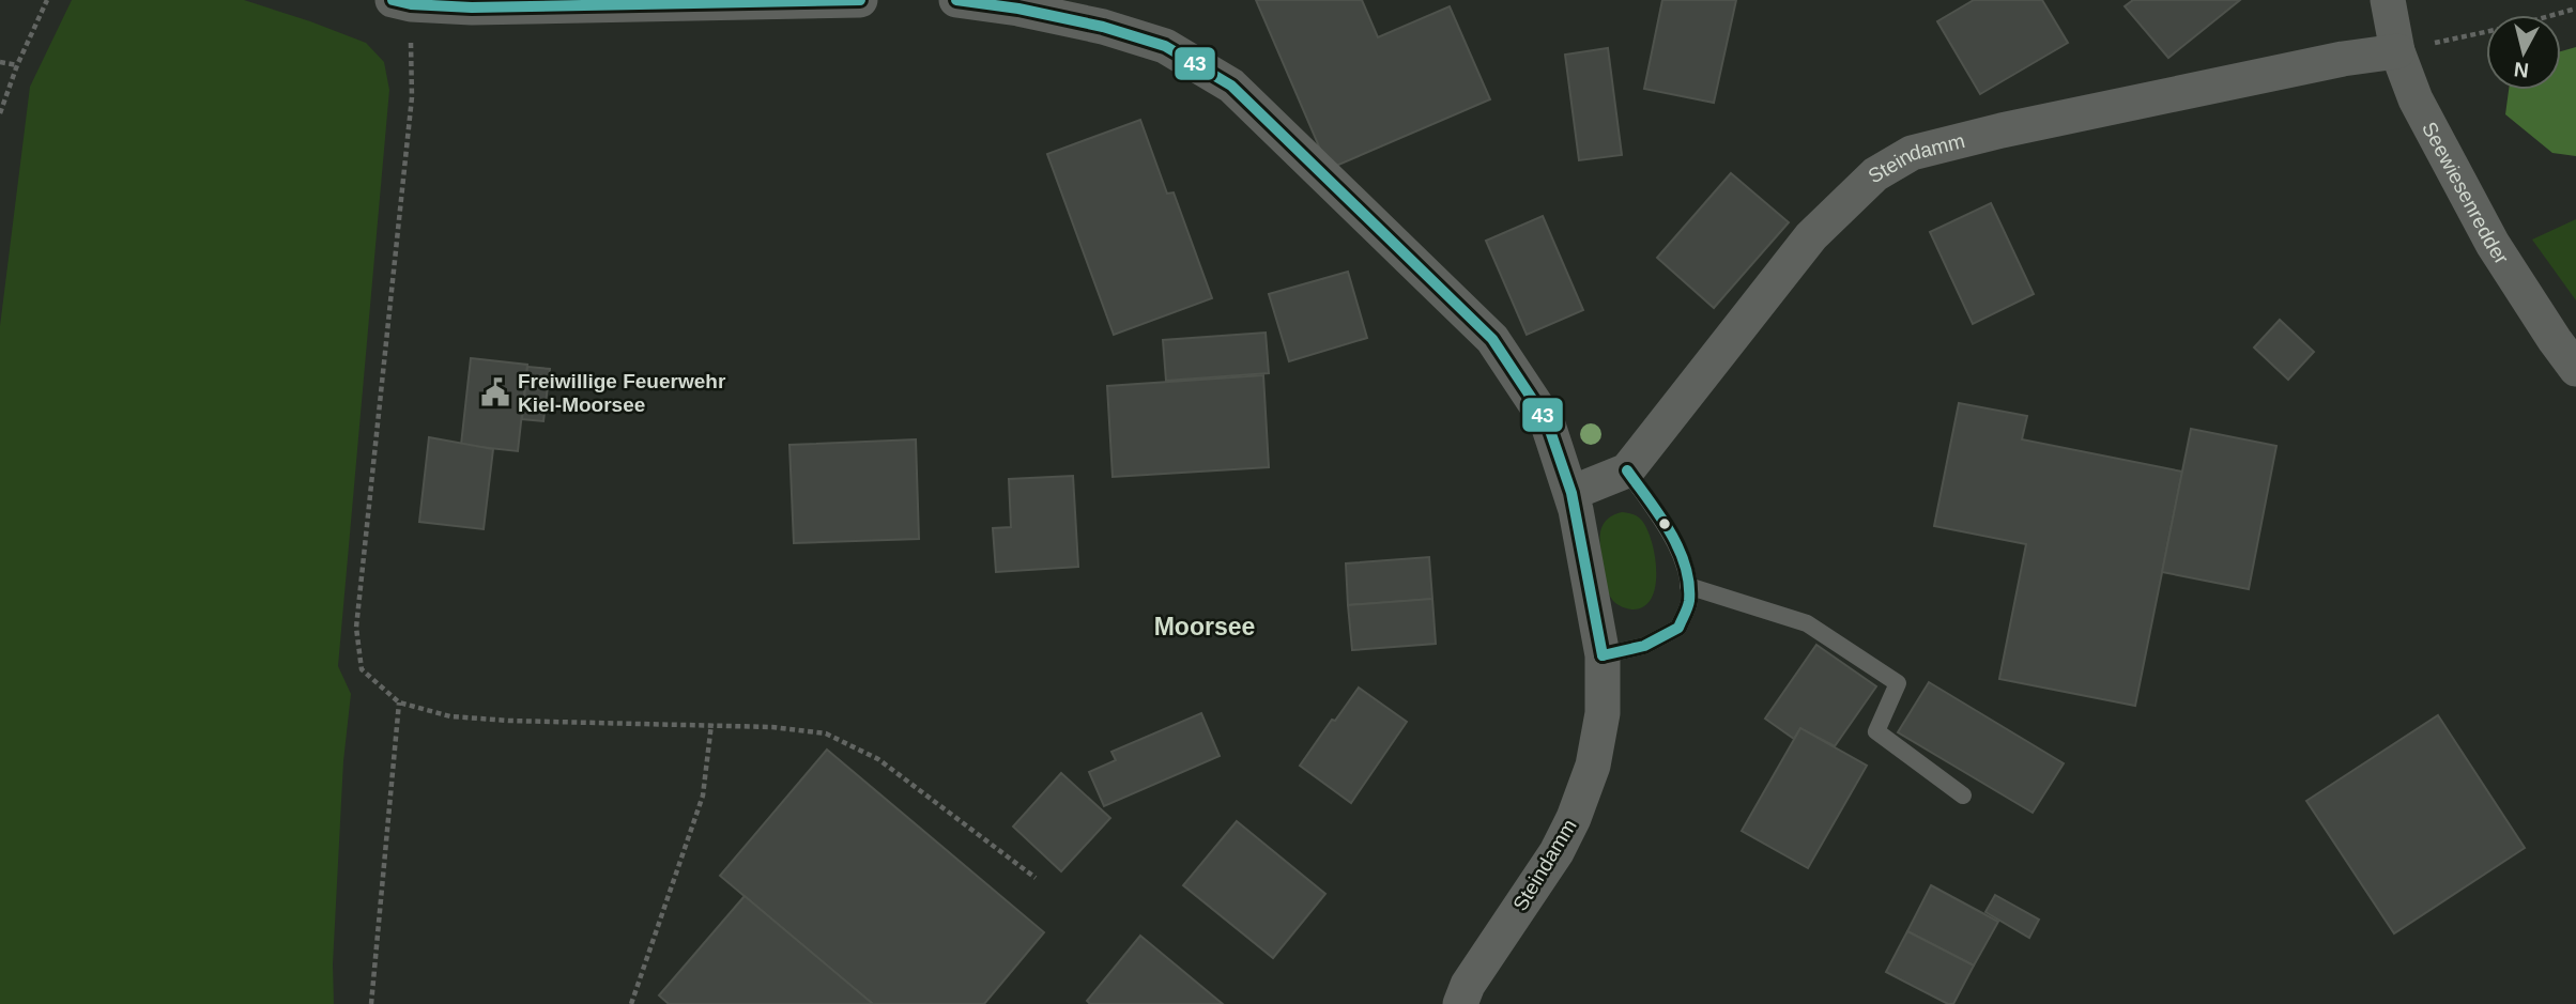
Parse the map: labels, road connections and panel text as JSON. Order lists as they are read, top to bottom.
{
  "streets": {
    "street": ["Steindamm", "Seewiesenredder"]
  },
  "crossings": [
    ["Steindamm", "Seewiesenredder"]
  ],
  "districts": ["Moorsee"],
  "places": {
    "public building": ["Freiwillige Feuerwehr Kiel-Moorsee"]
  },
  "lines": ["transit line 43"],
  "north": "bottom"
}
